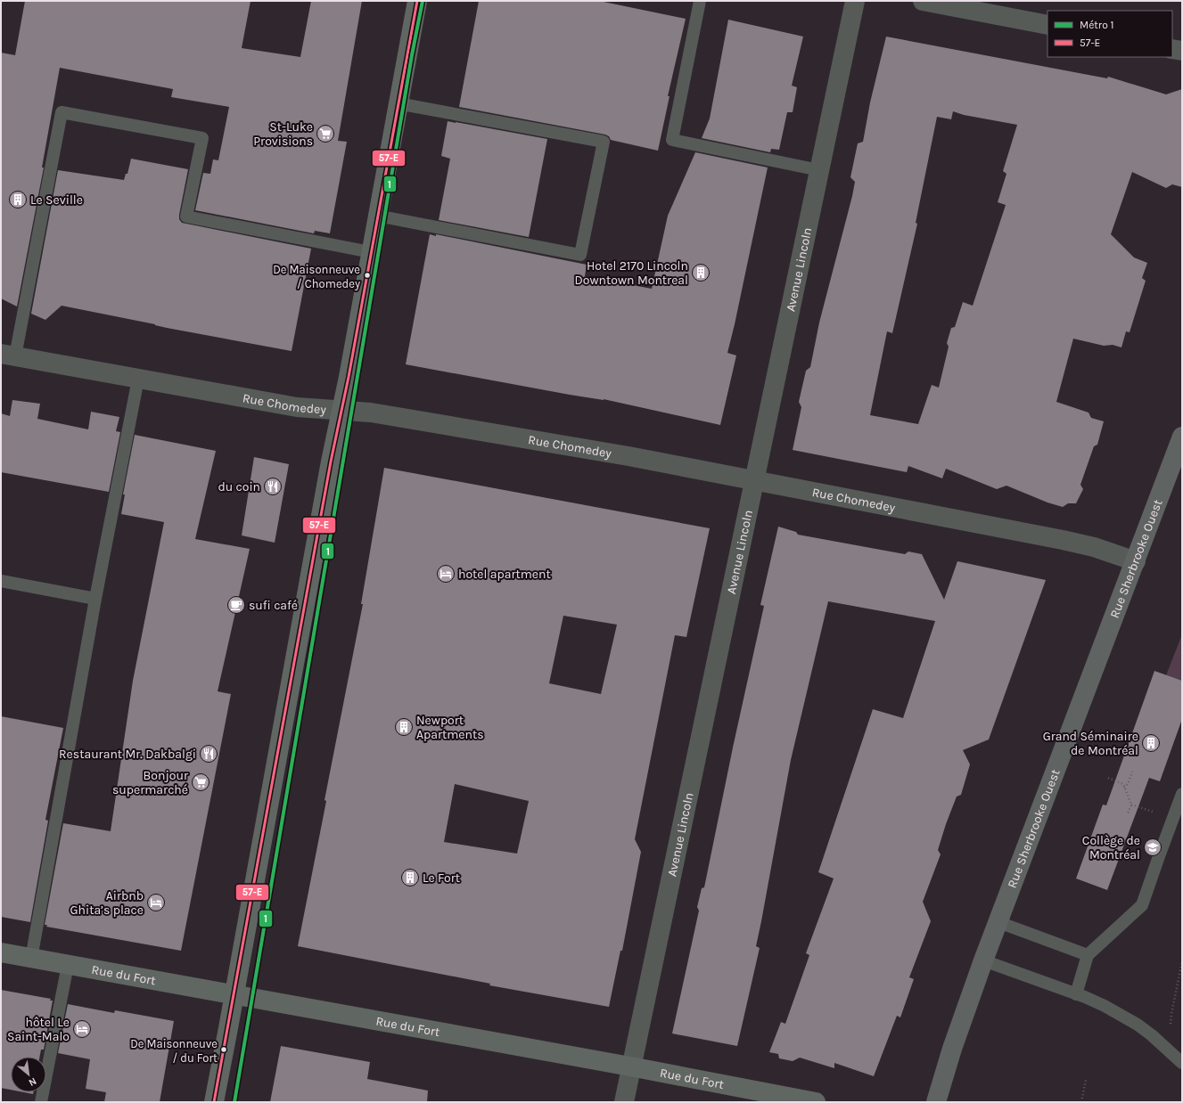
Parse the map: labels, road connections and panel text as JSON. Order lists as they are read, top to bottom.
{
  "streets": {
    "main road": ["Rue Sherbrooke Ouest"],
    "street": ["Avenue Lincoln", "Rue Chomedey", "Rue du Fort"]
  },
  "crossings": [
    ["Avenue Lincoln", "Rue Chomedey"],
    ["Avenue Lincoln", "Rue du Fort"],
    ["Rue Chomedey", "Rue Sherbrooke Ouest"]
  ],
  "places": {
    "supermarket": ["St-Luke Provisions", "Bonjour supermarché"],
    "building": [
      "Le Seville",
      "Hotel 2170 Lincoln Downtown Montreal",
      "Newport Apartments",
      "Grand Séminaire de Montréal",
      "Le Fort"
    ],
    "other": ["De Maisonneuve / Chomedey", "De Maisonneuve / du Fort"],
    "restaurant": ["du coin", "Restaurant Mr. Dakbalgi"],
    "hotel": ["hotel apartment", "Airbnb Ghita’s place", "hôtel Le Saint-Malo"],
    "cafe": ["sufi café"],
    "school or university": ["Collège de Montréal"]
  },
  "lines": ["metro line 1", "transit line 57-E"],
  "legend": ["Métro 1", "57-E"],
  "north": "bottom right"
}
